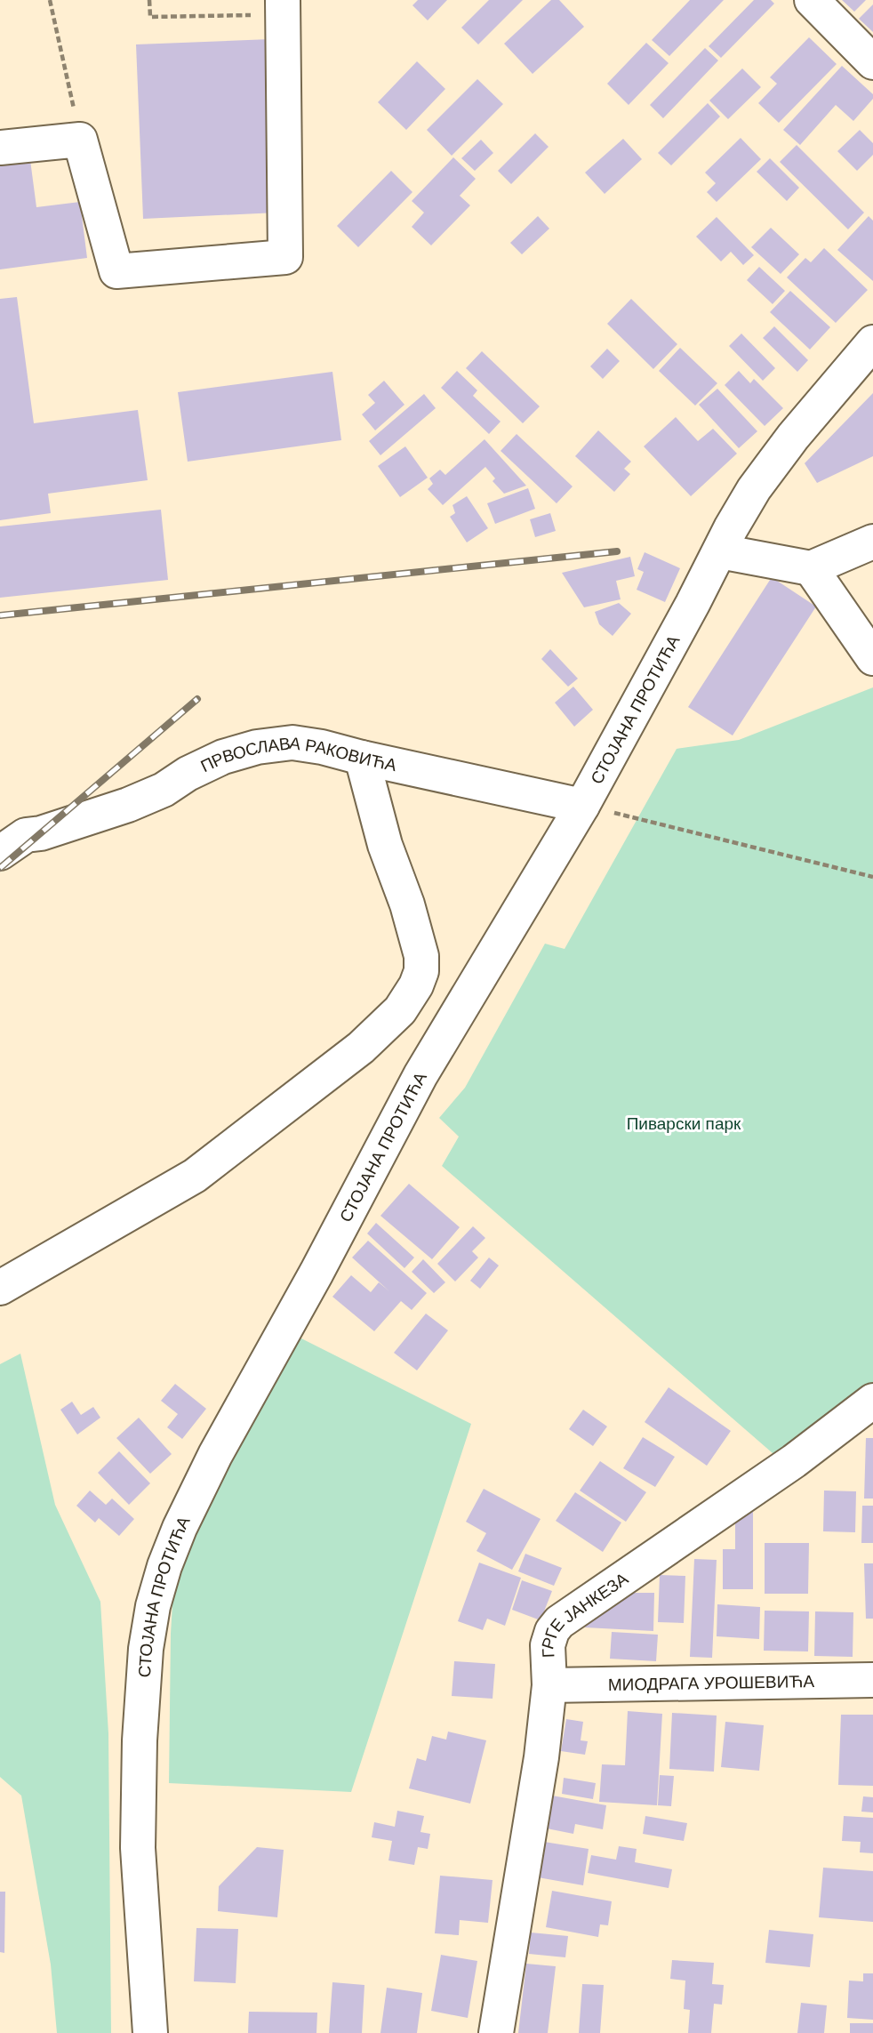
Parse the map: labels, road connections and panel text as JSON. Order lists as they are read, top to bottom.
{
  "streets": {
    "main road": [
      "СТОЈАНА ПРОТИЋА",
      "ПРВОСЛАВА РАКОВИЋА",
      "ГРГЕ ЈАНКЕЗА",
      "МИОДРАГА УРОШЕВИЋА"
    ]
  },
  "crossings": [
    ["СТОЈАНА ПРОТИЋА", "ПРВОСЛАВА РАКОВИЋА"],
    ["ГРГЕ ЈАНКЕЗА", "МИОДРАГА УРОШЕВИЋА"]
  ],
  "parks": ["Пиварски парк"]
}
